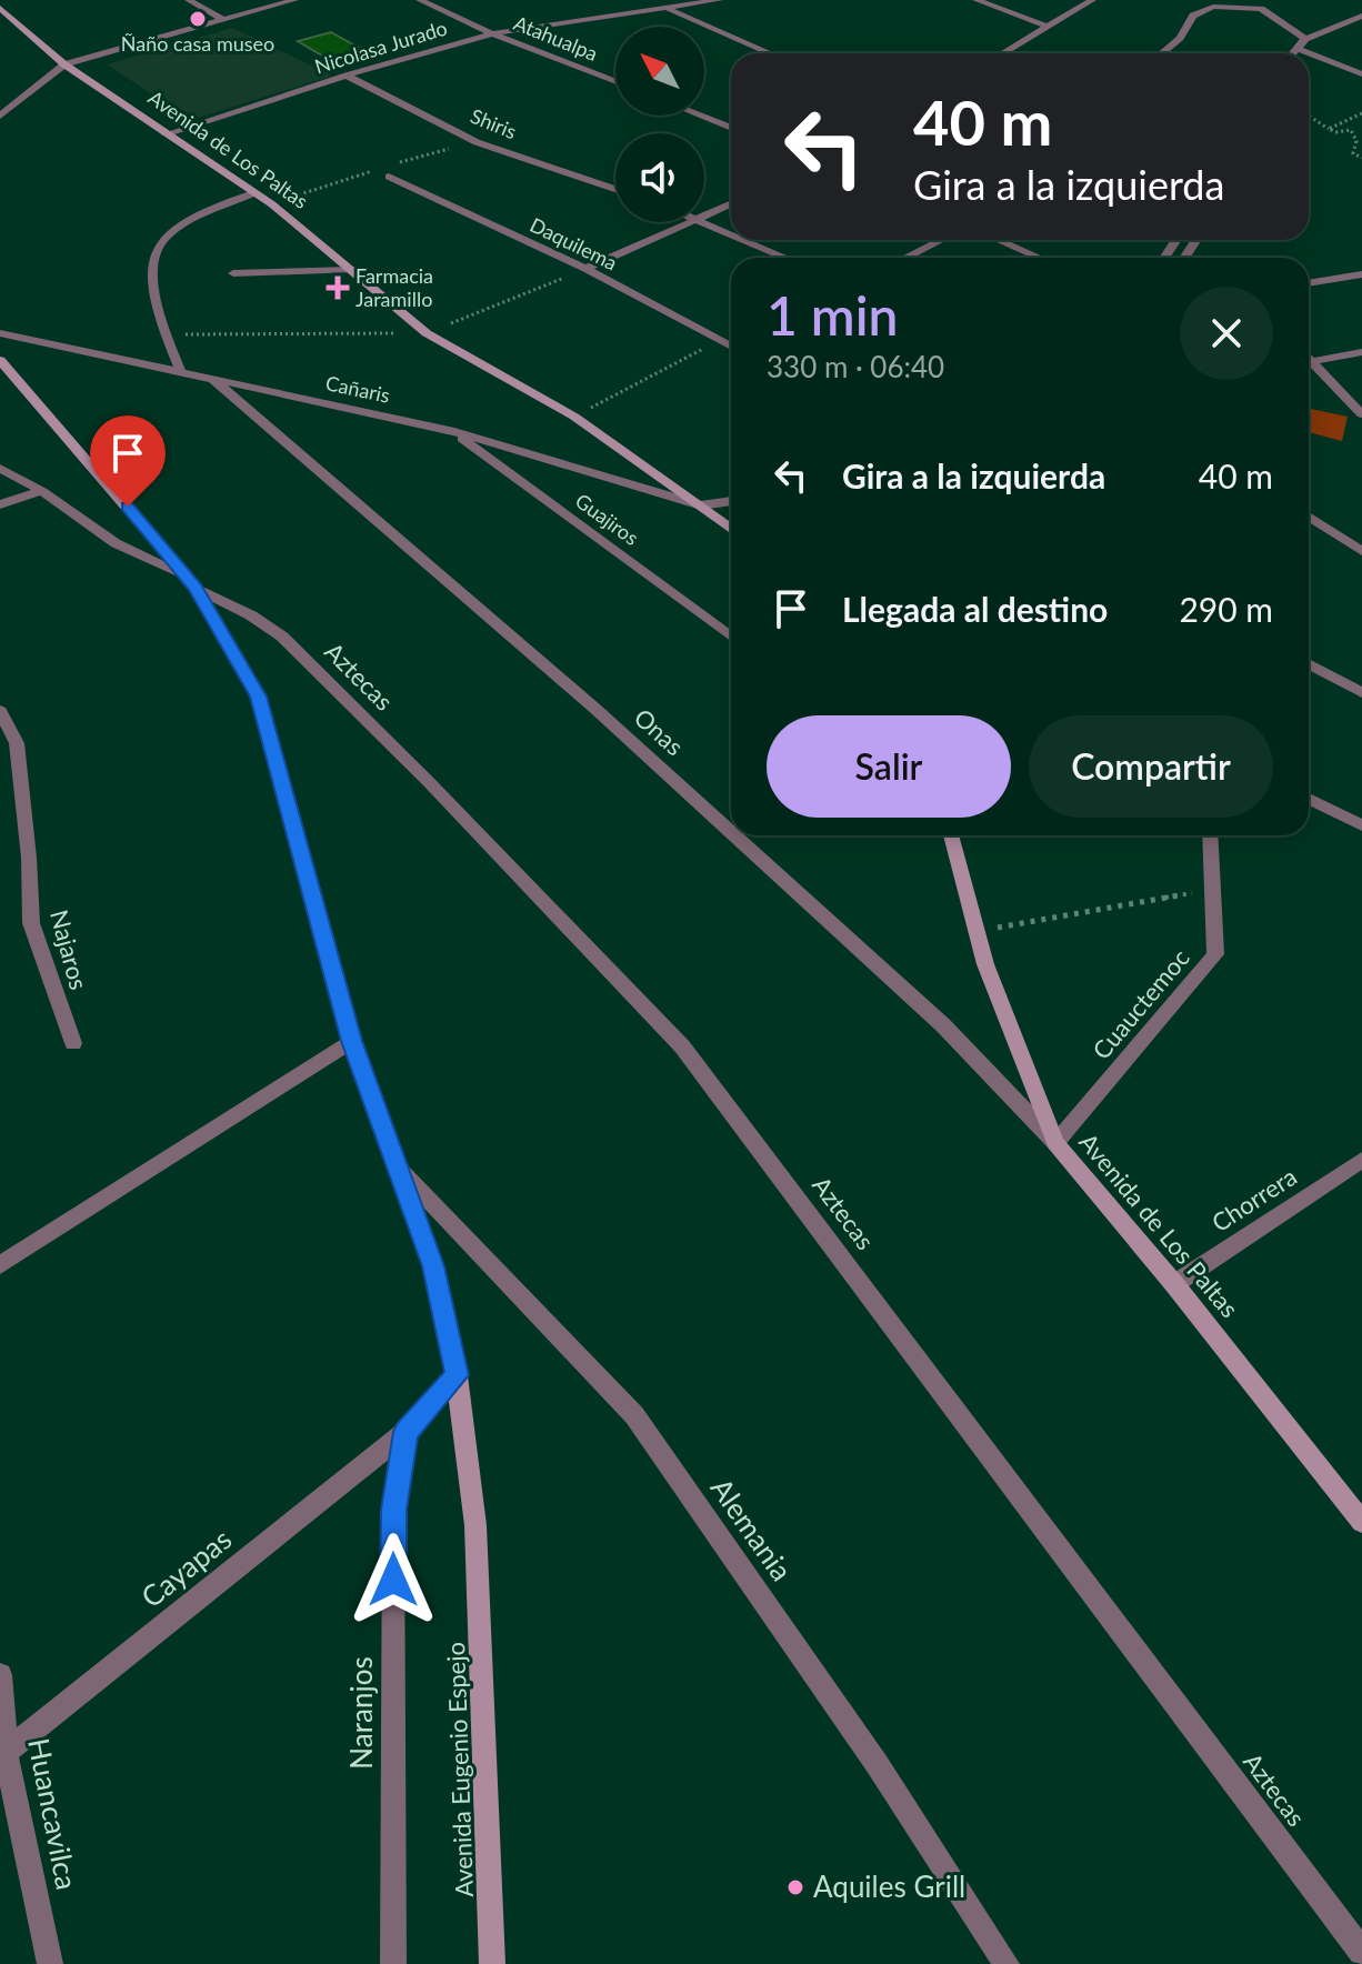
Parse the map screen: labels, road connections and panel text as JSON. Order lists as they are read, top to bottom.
{
  "streets": {
    "main road": ["Avenida de Los Paltas", "Avenida Eugenio Espejo"],
    "street": [
      "Atahualpa",
      "Nicolasa Jurado",
      "Shiris",
      "Daquilema",
      "Cañaris",
      "Guajiros",
      "Aztecas",
      "Onas",
      "Najaros",
      "Cuauctemoc",
      "Chorrera",
      "Alemania",
      "Cayapas",
      "Naranjos",
      "Huancavilca"
    ]
  },
  "crossings": [
    ["Atahualpa", "Nicolasa Jurado"],
    ["Nicolasa Jurado", "Shiris"],
    ["Nicolasa Jurado", "Avenida de Los Paltas"],
    ["Avenida de Los Paltas", "Cañaris"],
    ["Avenida de Los Paltas", "Onas"],
    ["Avenida de Los Paltas", "Cuauctemoc"],
    ["Avenida de Los Paltas", "Chorrera"],
    ["Cañaris", "Guajiros"],
    ["Cañaris", "Onas"],
    ["Aztecas", "Avenida Eugenio Espejo"],
    ["Onas", "Cuauctemoc"],
    ["Alemania", "Avenida Eugenio Espejo"],
    ["Cayapas", "Naranjos"],
    ["Cayapas", "Huancavilca"]
  ],
  "places": {
    "other": ["Ñaño casa museo", "Aquiles Grill"],
    "health": ["Farmacia Jaramillo"]
  },
  "north": "top left",
  "page": {
    "turn": ["40 m", "Gira a la izquierda"],
    "heading": ["1 min", "330 m · 06:40"],
    "list": [
      {
        "name": "Gira a la izquierda",
        "value": "40 m"
      },
      {
        "name": "Llegada al destino",
        "value": "290 m"
      }
    ],
    "buttons": ["Salir", "Compartir"]
  }
}
